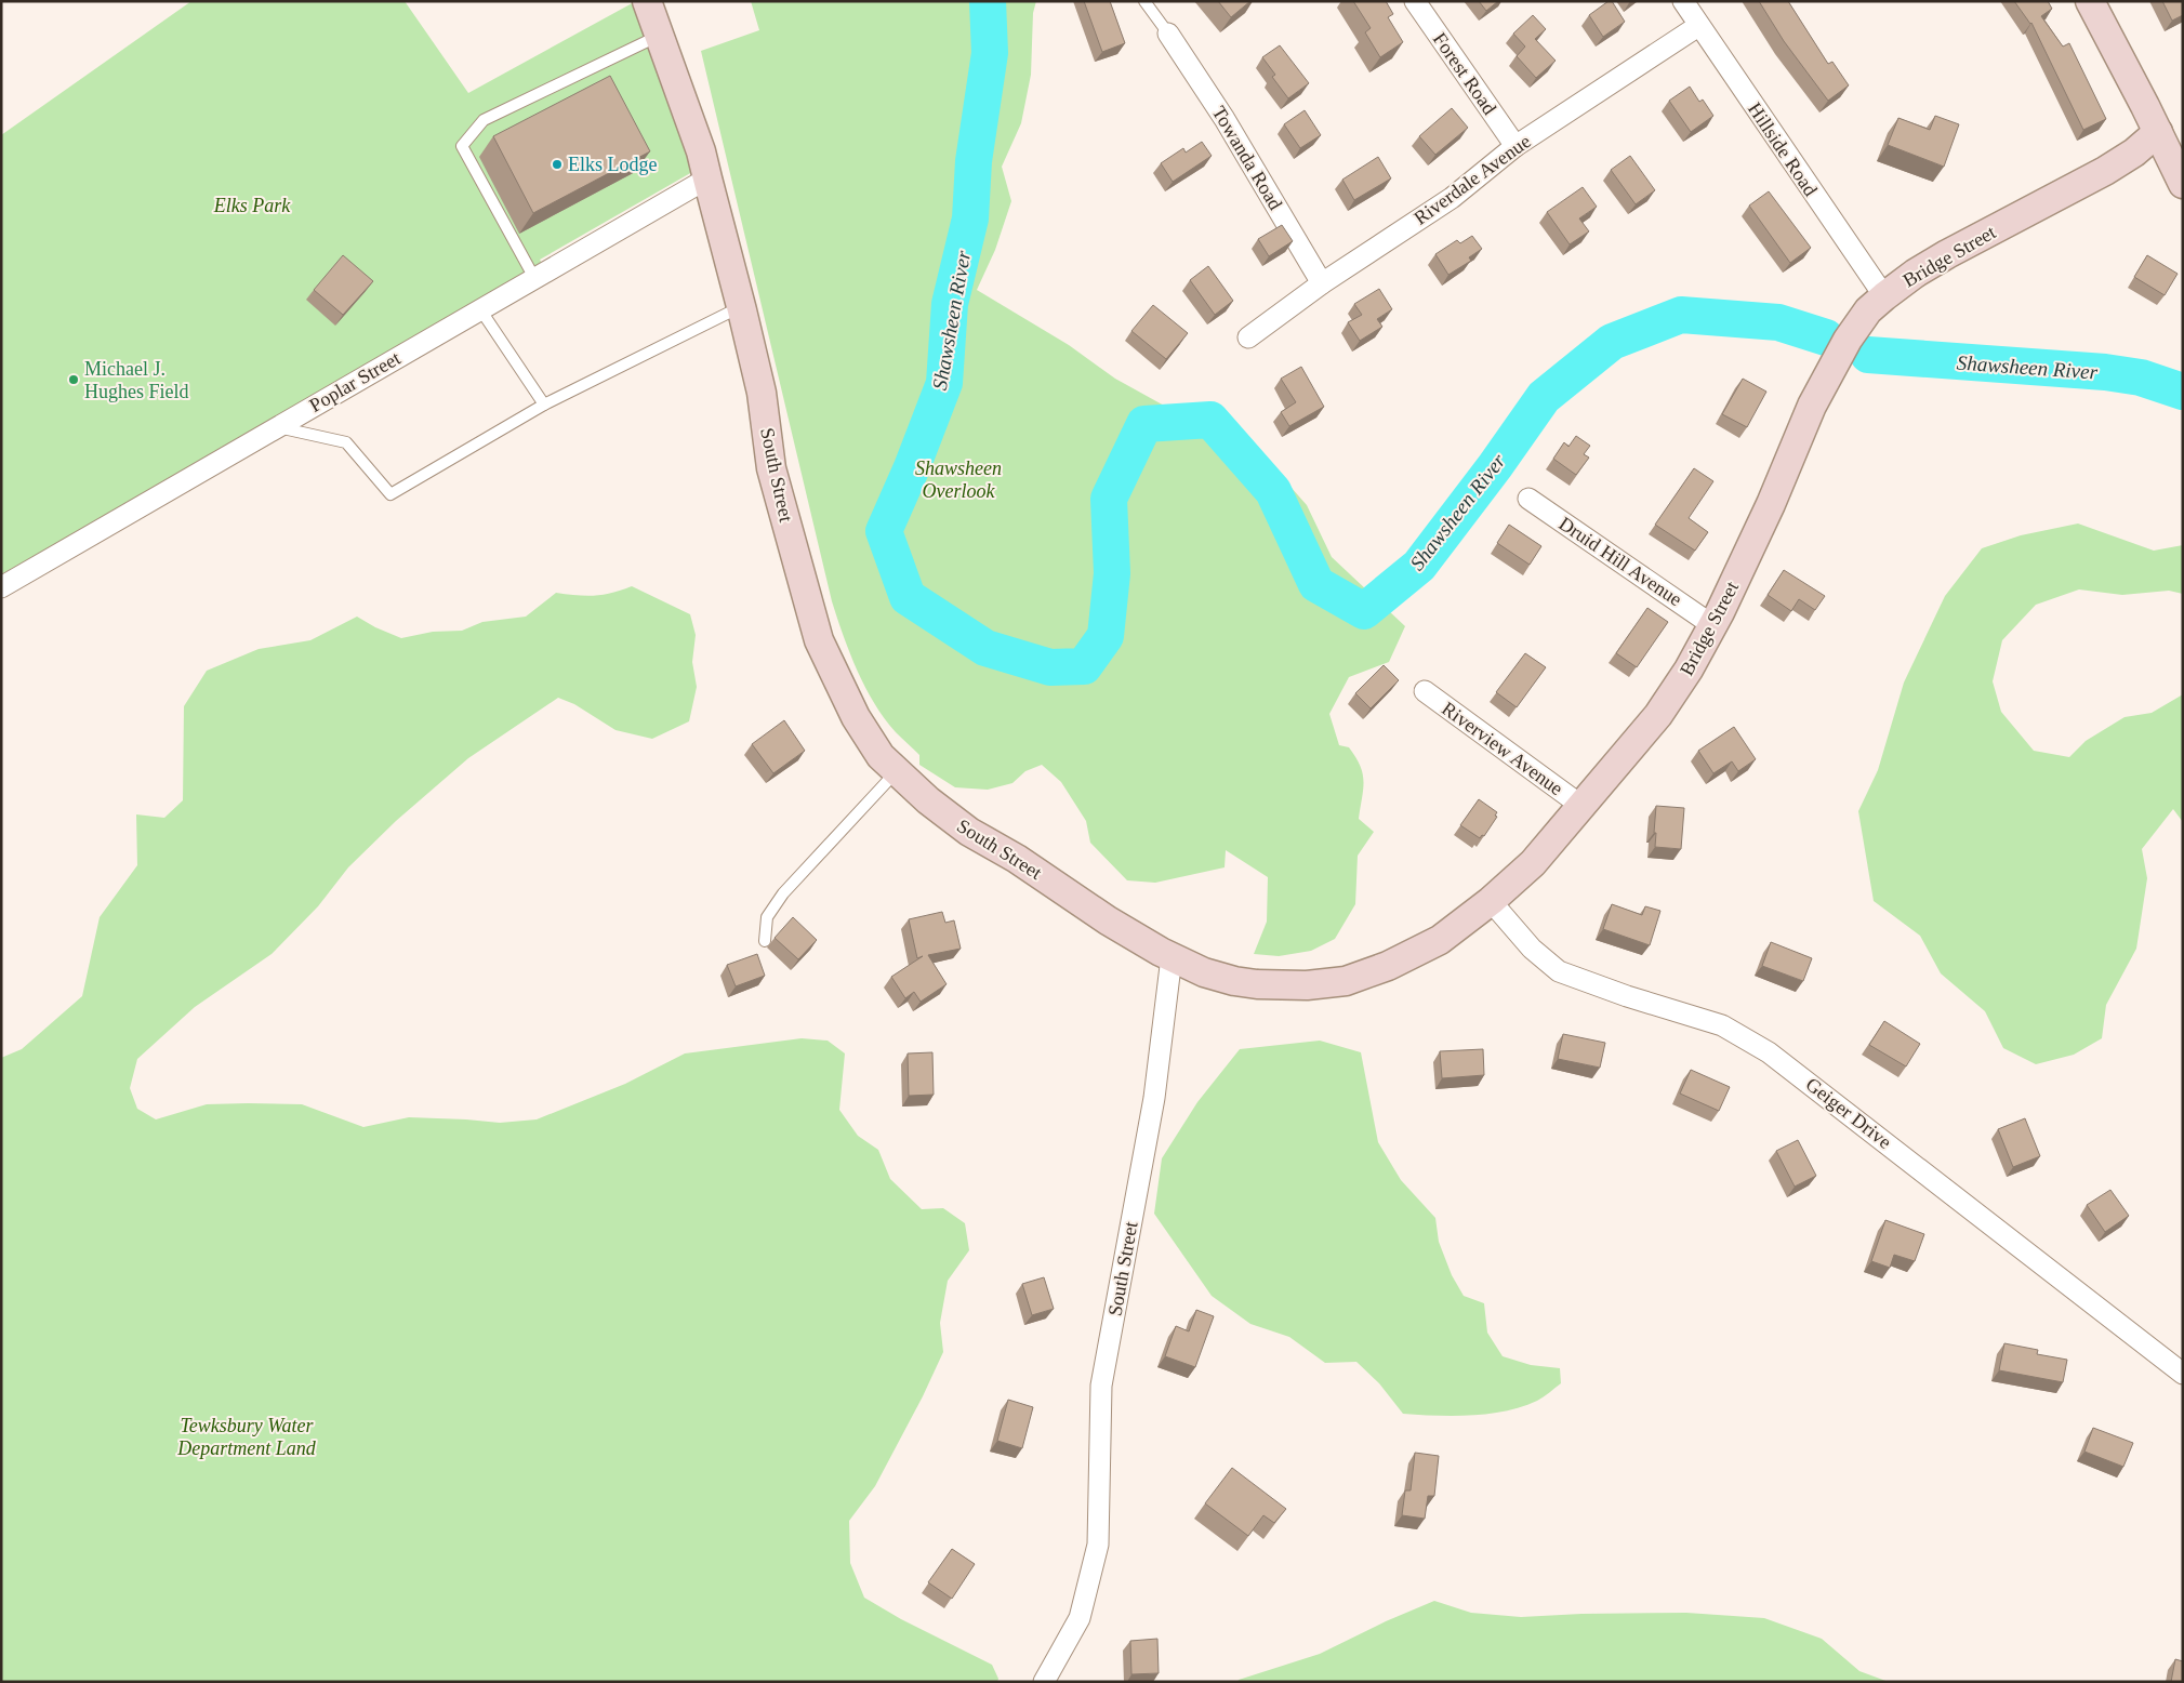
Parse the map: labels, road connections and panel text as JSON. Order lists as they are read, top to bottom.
{
  "streets": {
    "street": [
      "Forest Road",
      "Hillside Road",
      "Towanda Road",
      "Riverdale Avenue",
      "Bridge Street",
      "Poplar Street",
      "South Street",
      "Druid Hill Avenue",
      "Riverview Avenue",
      "Geiger Drive"
    ]
  },
  "crossings": [
    ["Forest Road", "Riverdale Avenue"],
    ["Hillside Road", "Riverdale Avenue"],
    ["Hillside Road", "Bridge Street"],
    ["Towanda Road", "Riverdale Avenue"],
    ["Bridge Street", "South Street"],
    ["Bridge Street", "Druid Hill Avenue"],
    ["Bridge Street", "Riverview Avenue"],
    ["Bridge Street", "Geiger Drive"],
    ["Poplar Street", "South Street"]
  ],
  "water": ["Shawsheen River"],
  "parks": ["Elks Park", "Shawsheen Overlook", "Tewksbury Water Department Land"],
  "places": ["Elks Lodge", "Michael J. Hughes Field"]
}
